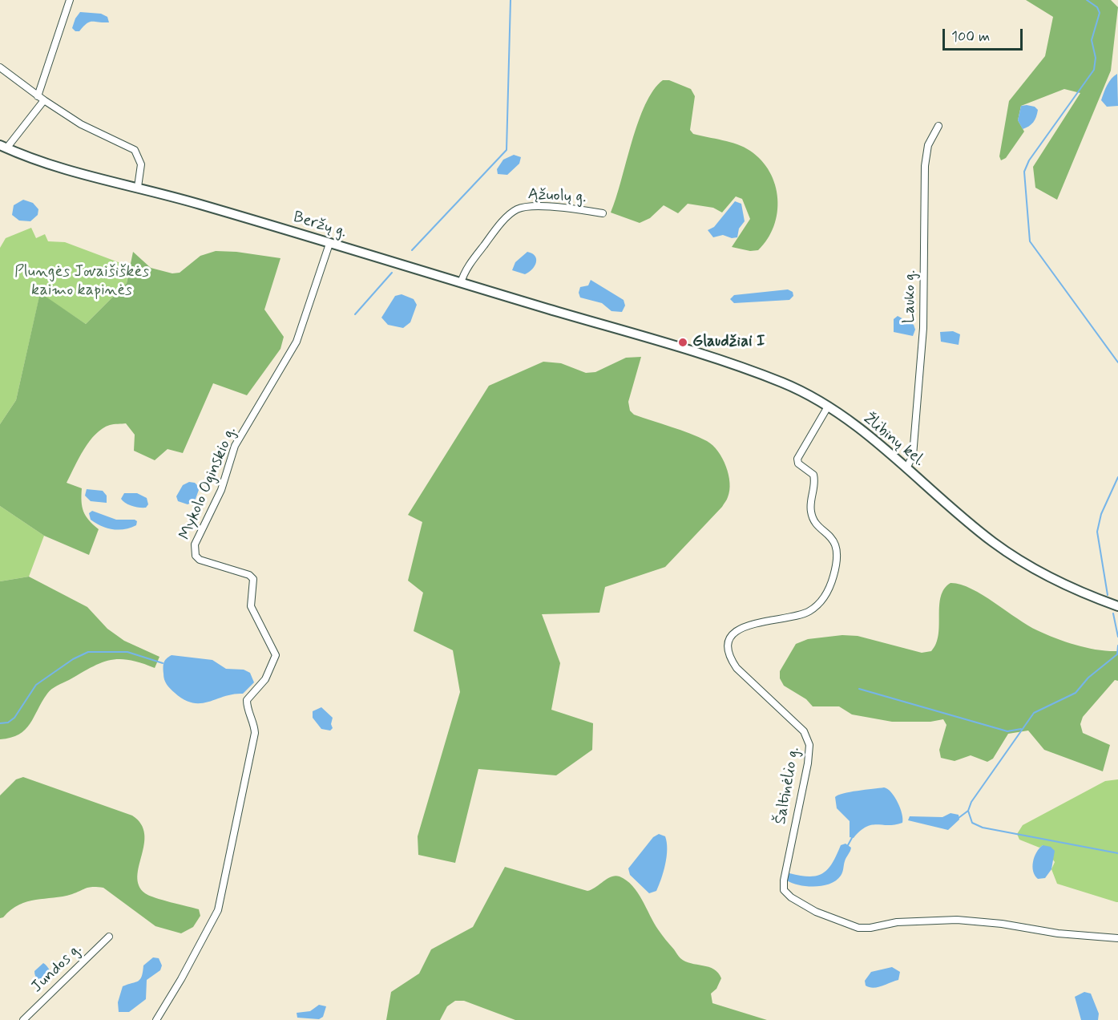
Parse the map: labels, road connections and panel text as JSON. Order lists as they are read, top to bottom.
{
  "streets": {
    "main road": ["Beržų g.", "Žlibinų kel."],
    "street": [
      "Ąžuolų g.",
      "Lauko g.",
      "Mykolo Oginskio g.",
      "Šaltinėlio g.",
      "Jundos g."
    ]
  },
  "crossings": [
    ["Ąžuolų g.", "Beržų g."],
    ["Beržų g.", "Žlibinų kel."],
    ["Beržų g.", "Mykolo Oginskio g."],
    ["Lauko g.", "Žlibinų kel."],
    ["Žlibinų kel.", "Šaltinėlio g."]
  ],
  "parks": ["Plungės Jovaišiškės kaimo kapinės"],
  "places": ["Glaudžiai I"],
  "scale_bar": "100 m"
}
